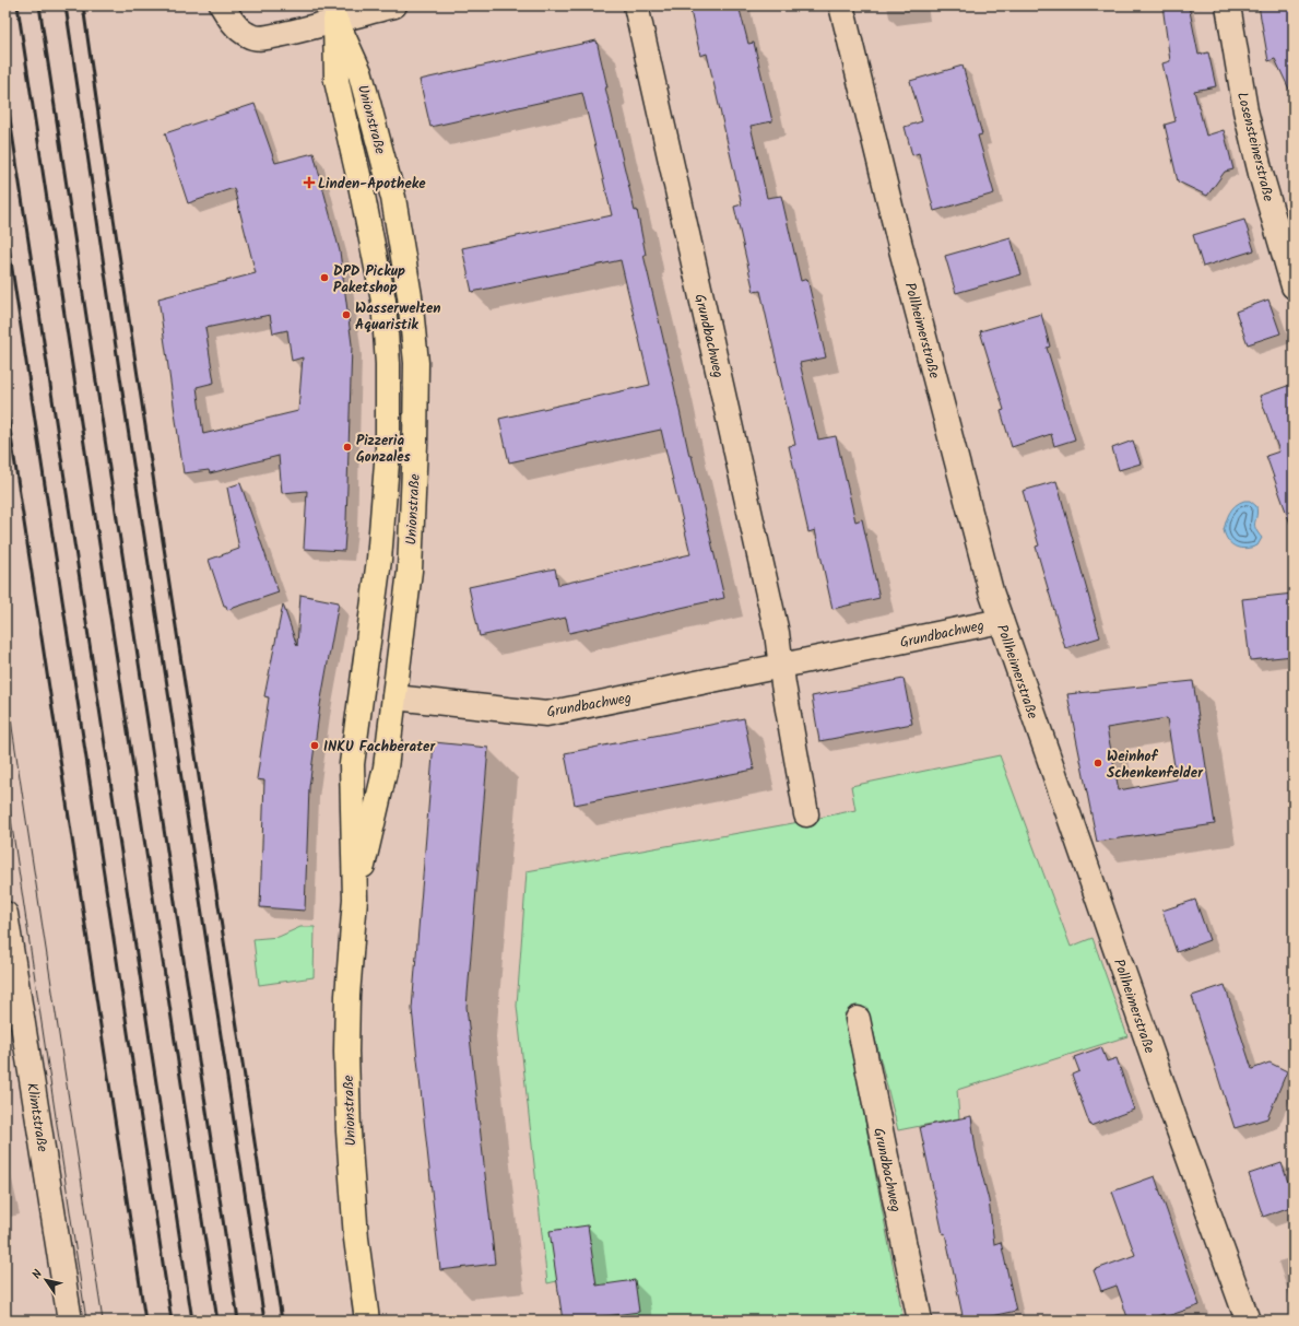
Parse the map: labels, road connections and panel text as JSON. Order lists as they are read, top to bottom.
{
  "streets": {
    "main road": ["Unionstraße"],
    "street": [
      "Losensteinerstraße",
      "Pollheimerstraße",
      "Grundbachweg",
      "Klimtstraße"
    ]
  },
  "crossings": [
    ["Unionstraße", "Grundbachweg"],
    ["Pollheimerstraße", "Grundbachweg"]
  ],
  "places": {
    "health": ["Linden-Apotheke"],
    "other": [
      "DPD Pickup Paketshop",
      "Wasserwelten Aquaristik",
      "Pizzeria Gonzales",
      "INKU Fachberater",
      "Weinhof Schenkenfelder"
    ]
  },
  "north": "top left"
}
